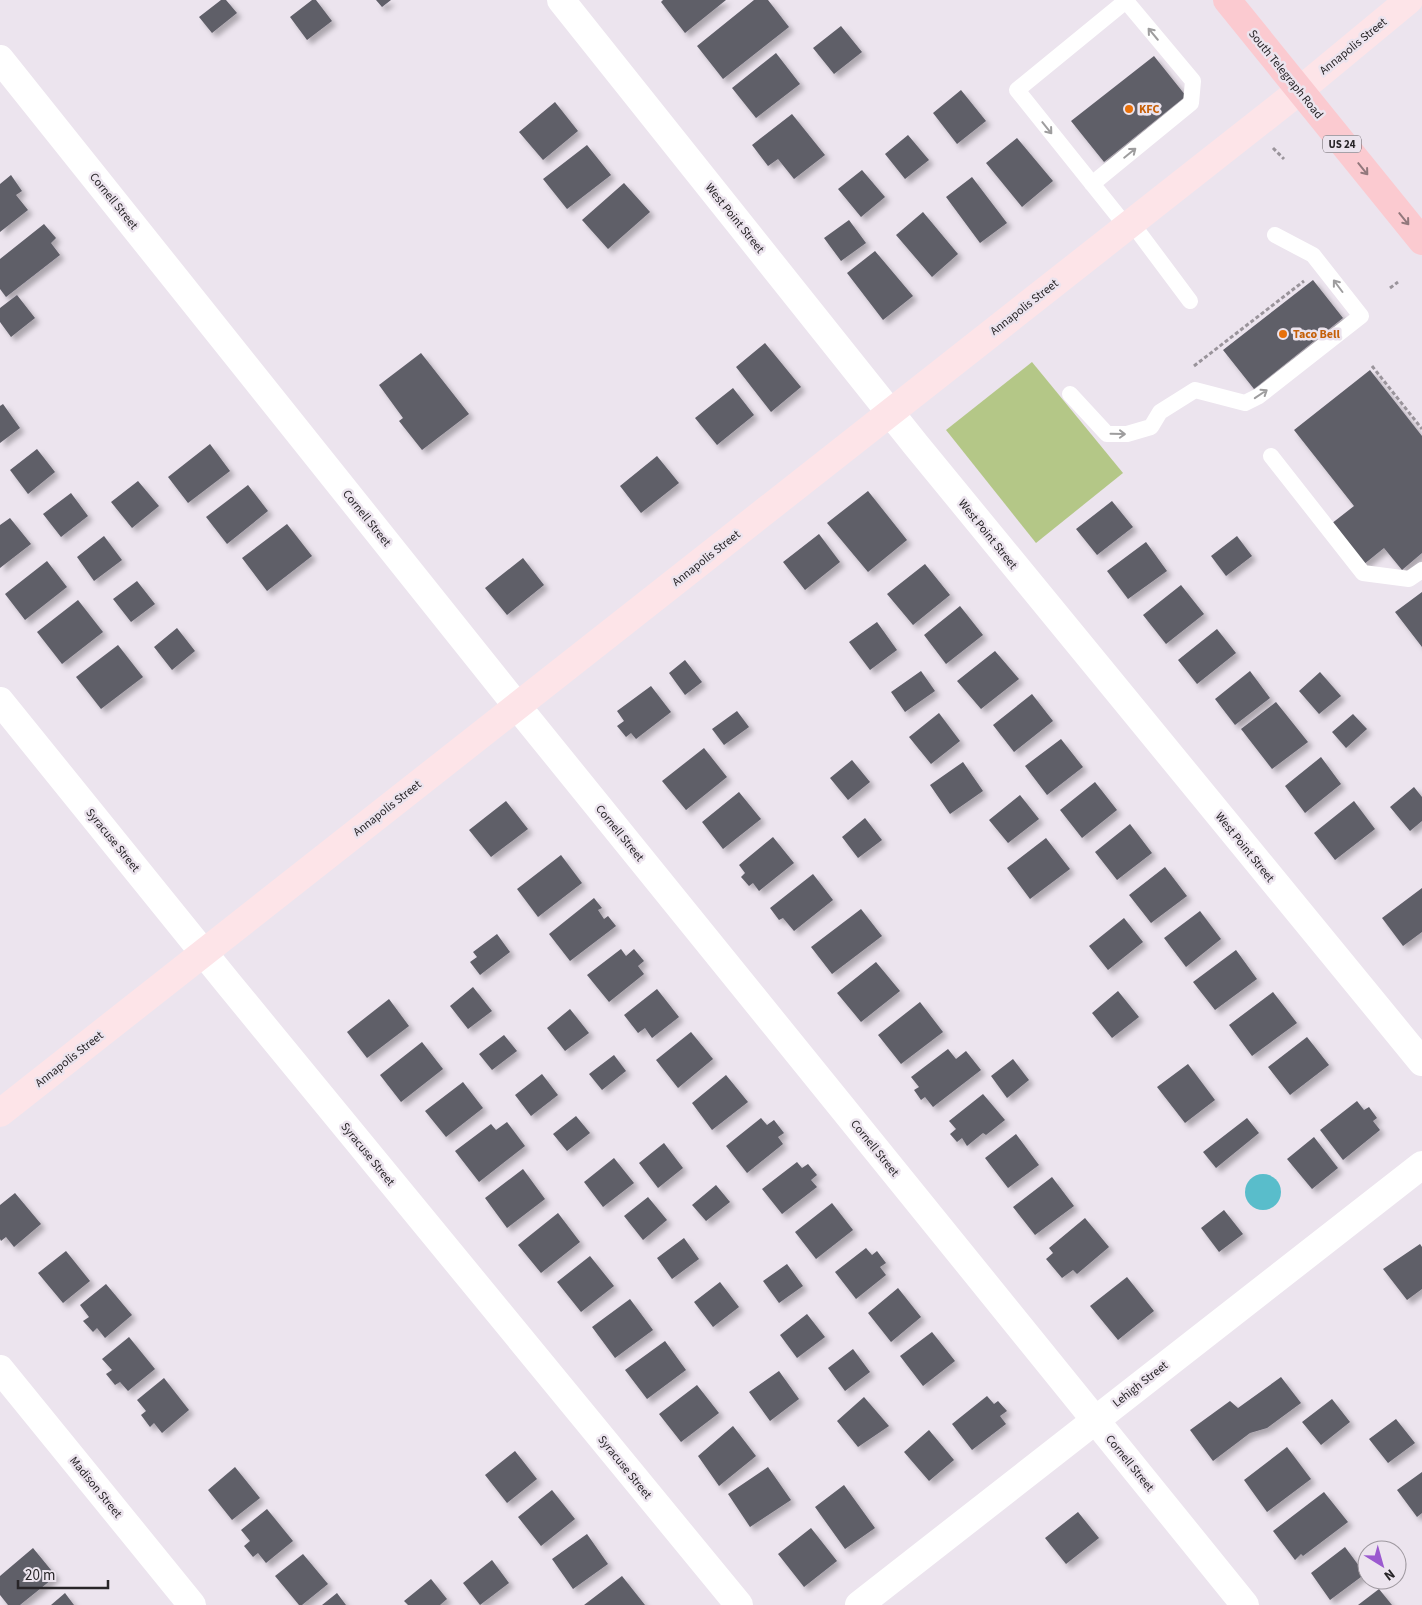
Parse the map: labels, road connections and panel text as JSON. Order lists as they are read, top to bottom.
{
  "streets": {
    "main road": ["South Telegraph Road", "US 24"],
    "street": [
      "Annapolis Street",
      "Cornell Street",
      "West Point Street",
      "Syracuse Street",
      "Lehigh Street",
      "Madison Street"
    ]
  },
  "crossings": [
    ["Annapolis Street", "South Telegraph Road"],
    ["Annapolis Street", "Cornell Street"],
    ["Annapolis Street", "West Point Street"],
    ["Annapolis Street", "Syracuse Street"],
    ["Cornell Street", "Lehigh Street"]
  ],
  "one_way": ["South Telegraph Road"],
  "places": ["KFC", "Taco Bell"],
  "scale_bar": "20 m",
  "north": "bottom right"
}
